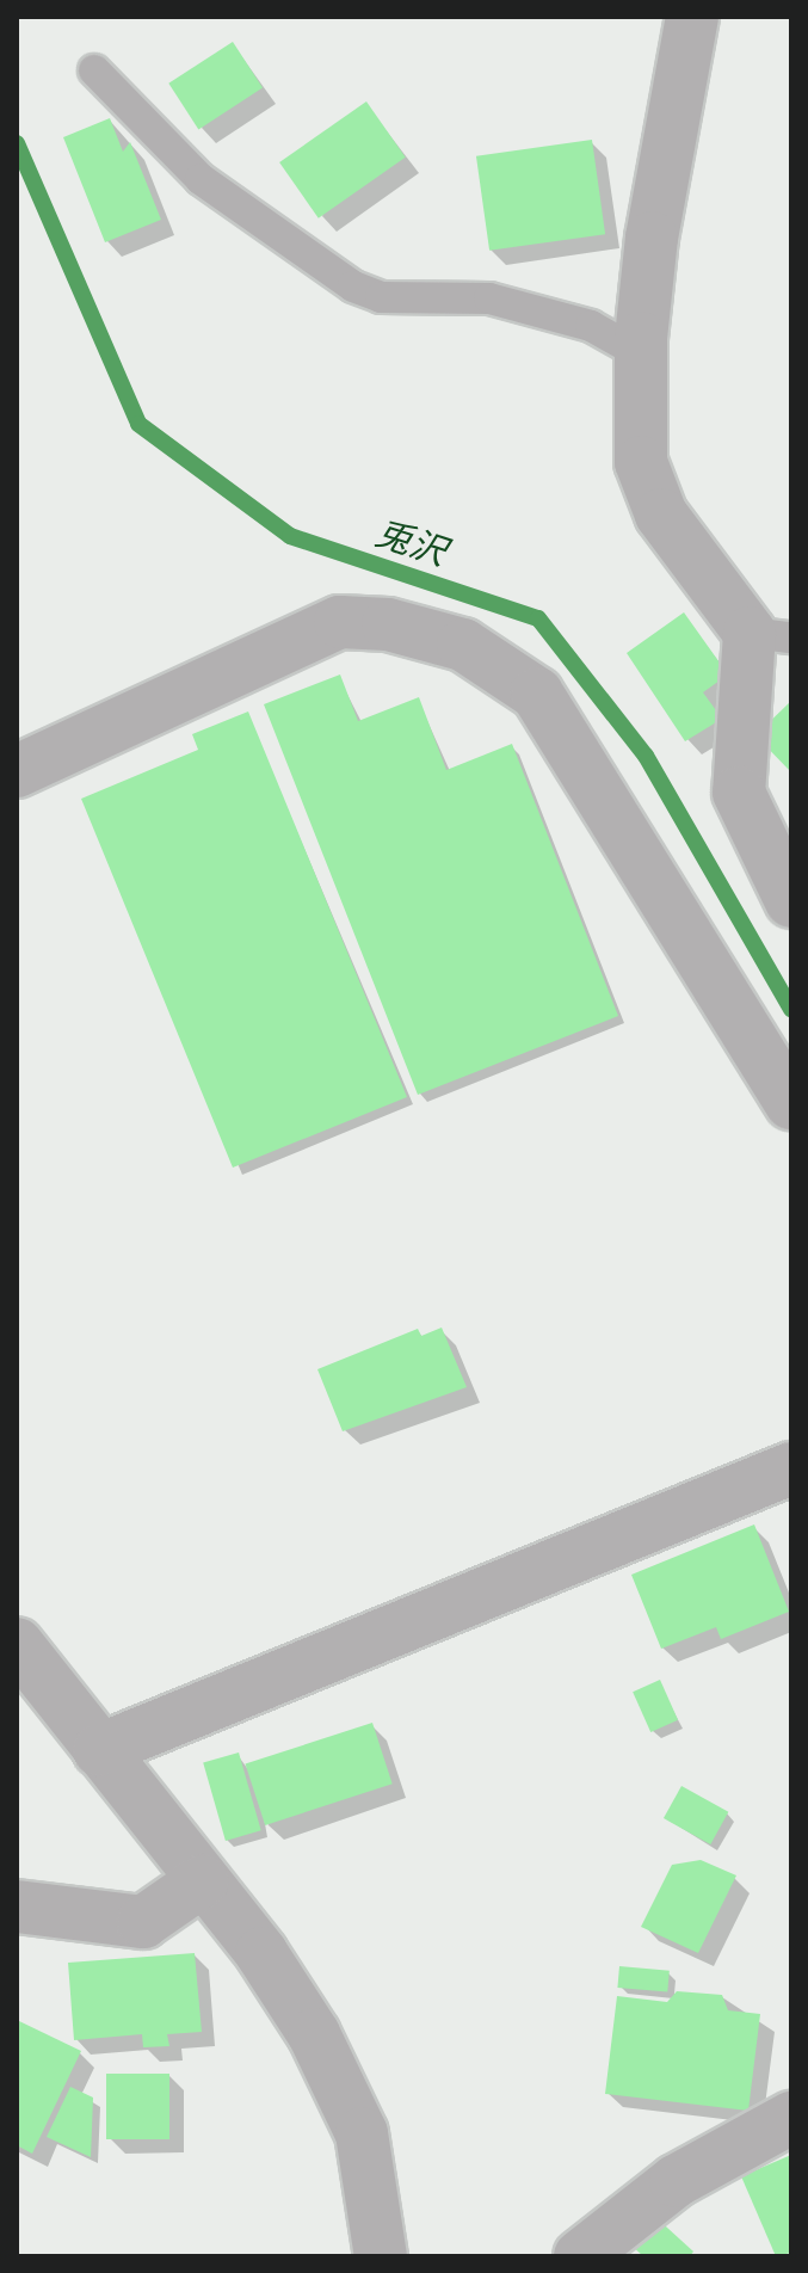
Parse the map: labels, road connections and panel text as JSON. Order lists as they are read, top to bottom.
{
  "water": ["兎沢"]
}
